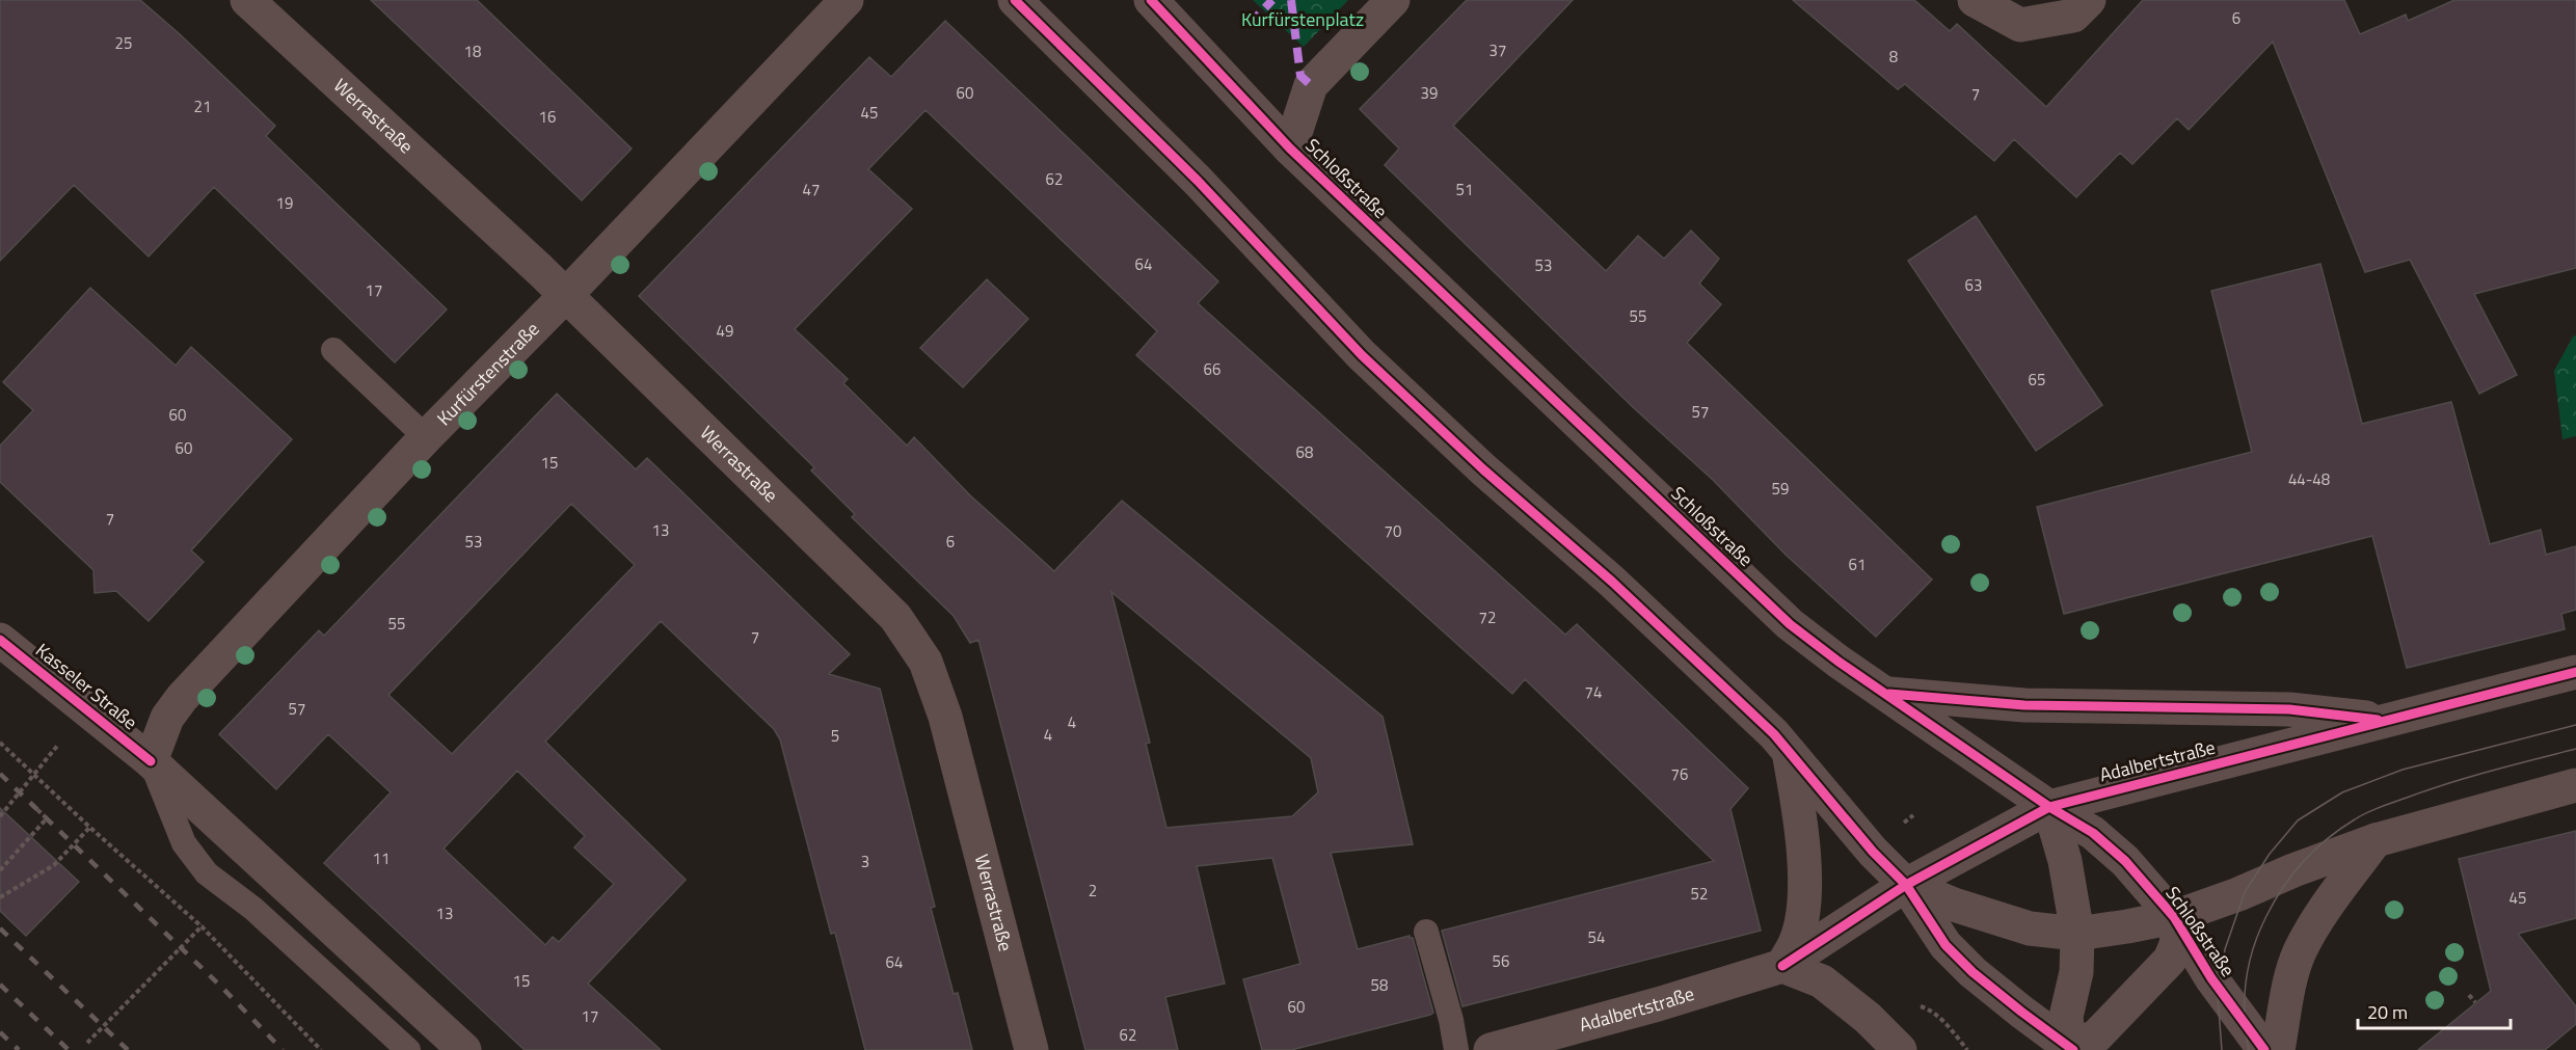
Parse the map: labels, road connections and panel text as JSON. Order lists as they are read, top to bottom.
{
  "streets": {
    "street": [
      "Werrastraße",
      "Schloßstraße",
      "Kurfürstenstraße",
      "Kasseler Straße",
      "Adalbertstraße"
    ]
  },
  "crossings": [
    ["Werrastraße", "Kurfürstenstraße"],
    ["Schloßstraße", "Adalbertstraße"],
    ["Kurfürstenstraße", "Kasseler Straße"]
  ],
  "parks": ["Kurfürstenplatz"],
  "house_numbers": [
    "6",
    "25",
    "37",
    "18",
    "8",
    "60",
    "39",
    "7",
    "21",
    "45",
    "16",
    "62",
    "47",
    "51",
    "19",
    "64",
    "53",
    "63",
    "17",
    "55",
    "49",
    "66",
    "65",
    "57",
    "60",
    "60",
    "68",
    "15",
    "44-48",
    "59",
    "7",
    "13",
    "70",
    "53",
    "6",
    "61",
    "72",
    "55",
    "7",
    "74",
    "57",
    "4",
    "4",
    "5",
    "76",
    "11",
    "3",
    "2",
    "52",
    "45",
    "13",
    "54",
    "56",
    "64",
    "15",
    "58",
    "60",
    "17",
    "62"
  ],
  "scale_bar": "20 m"
}
